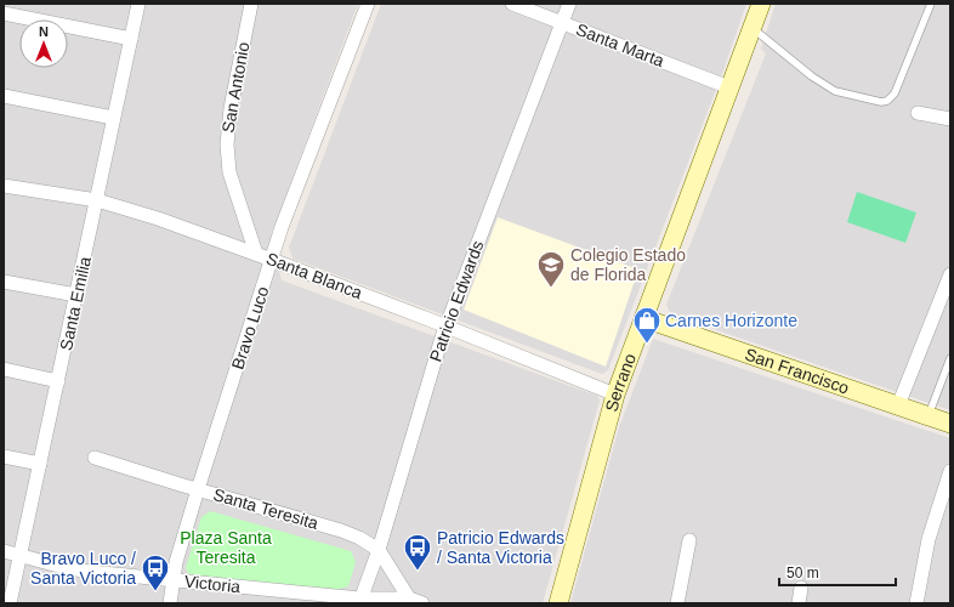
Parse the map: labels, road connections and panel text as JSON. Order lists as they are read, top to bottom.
{
  "streets": {
    "main road": ["San Francisco", "Serrano"],
    "street": [
      "Santa Marta",
      "San Antonio",
      "Santa Blanca",
      "Patricio Edwards",
      "Santa Emilia",
      "Bravo Luco",
      "Santa Teresita",
      "Victoria"
    ]
  },
  "crossings": [
    ["Santa Marta", "Patricio Edwards"],
    ["Santa Marta", "Serrano"],
    ["San Antonio", "Santa Blanca"],
    ["Santa Blanca", "Patricio Edwards"],
    ["Santa Blanca", "Santa Emilia"],
    ["Santa Blanca", "Bravo Luco"],
    ["Santa Blanca", "Serrano"],
    ["Patricio Edwards", "Santa Teresita"],
    ["Patricio Edwards", "Victoria"],
    ["Santa Emilia", "Victoria"],
    ["Bravo Luco", "Santa Teresita"],
    ["Bravo Luco", "Victoria"],
    ["San Francisco", "Serrano"],
    ["Santa Teresita", "Victoria"]
  ],
  "parks": ["Plaza Santa Teresita"],
  "places": {
    "school or university": ["Colegio Estado de Florida"],
    "shop": ["Carnes Horizonte"],
    "bus stop": ["Patricio Edwards / Santa Victoria", "Bravo Luco / Santa Victoria"]
  },
  "scale_bar": "50 m",
  "north": "top"
}
